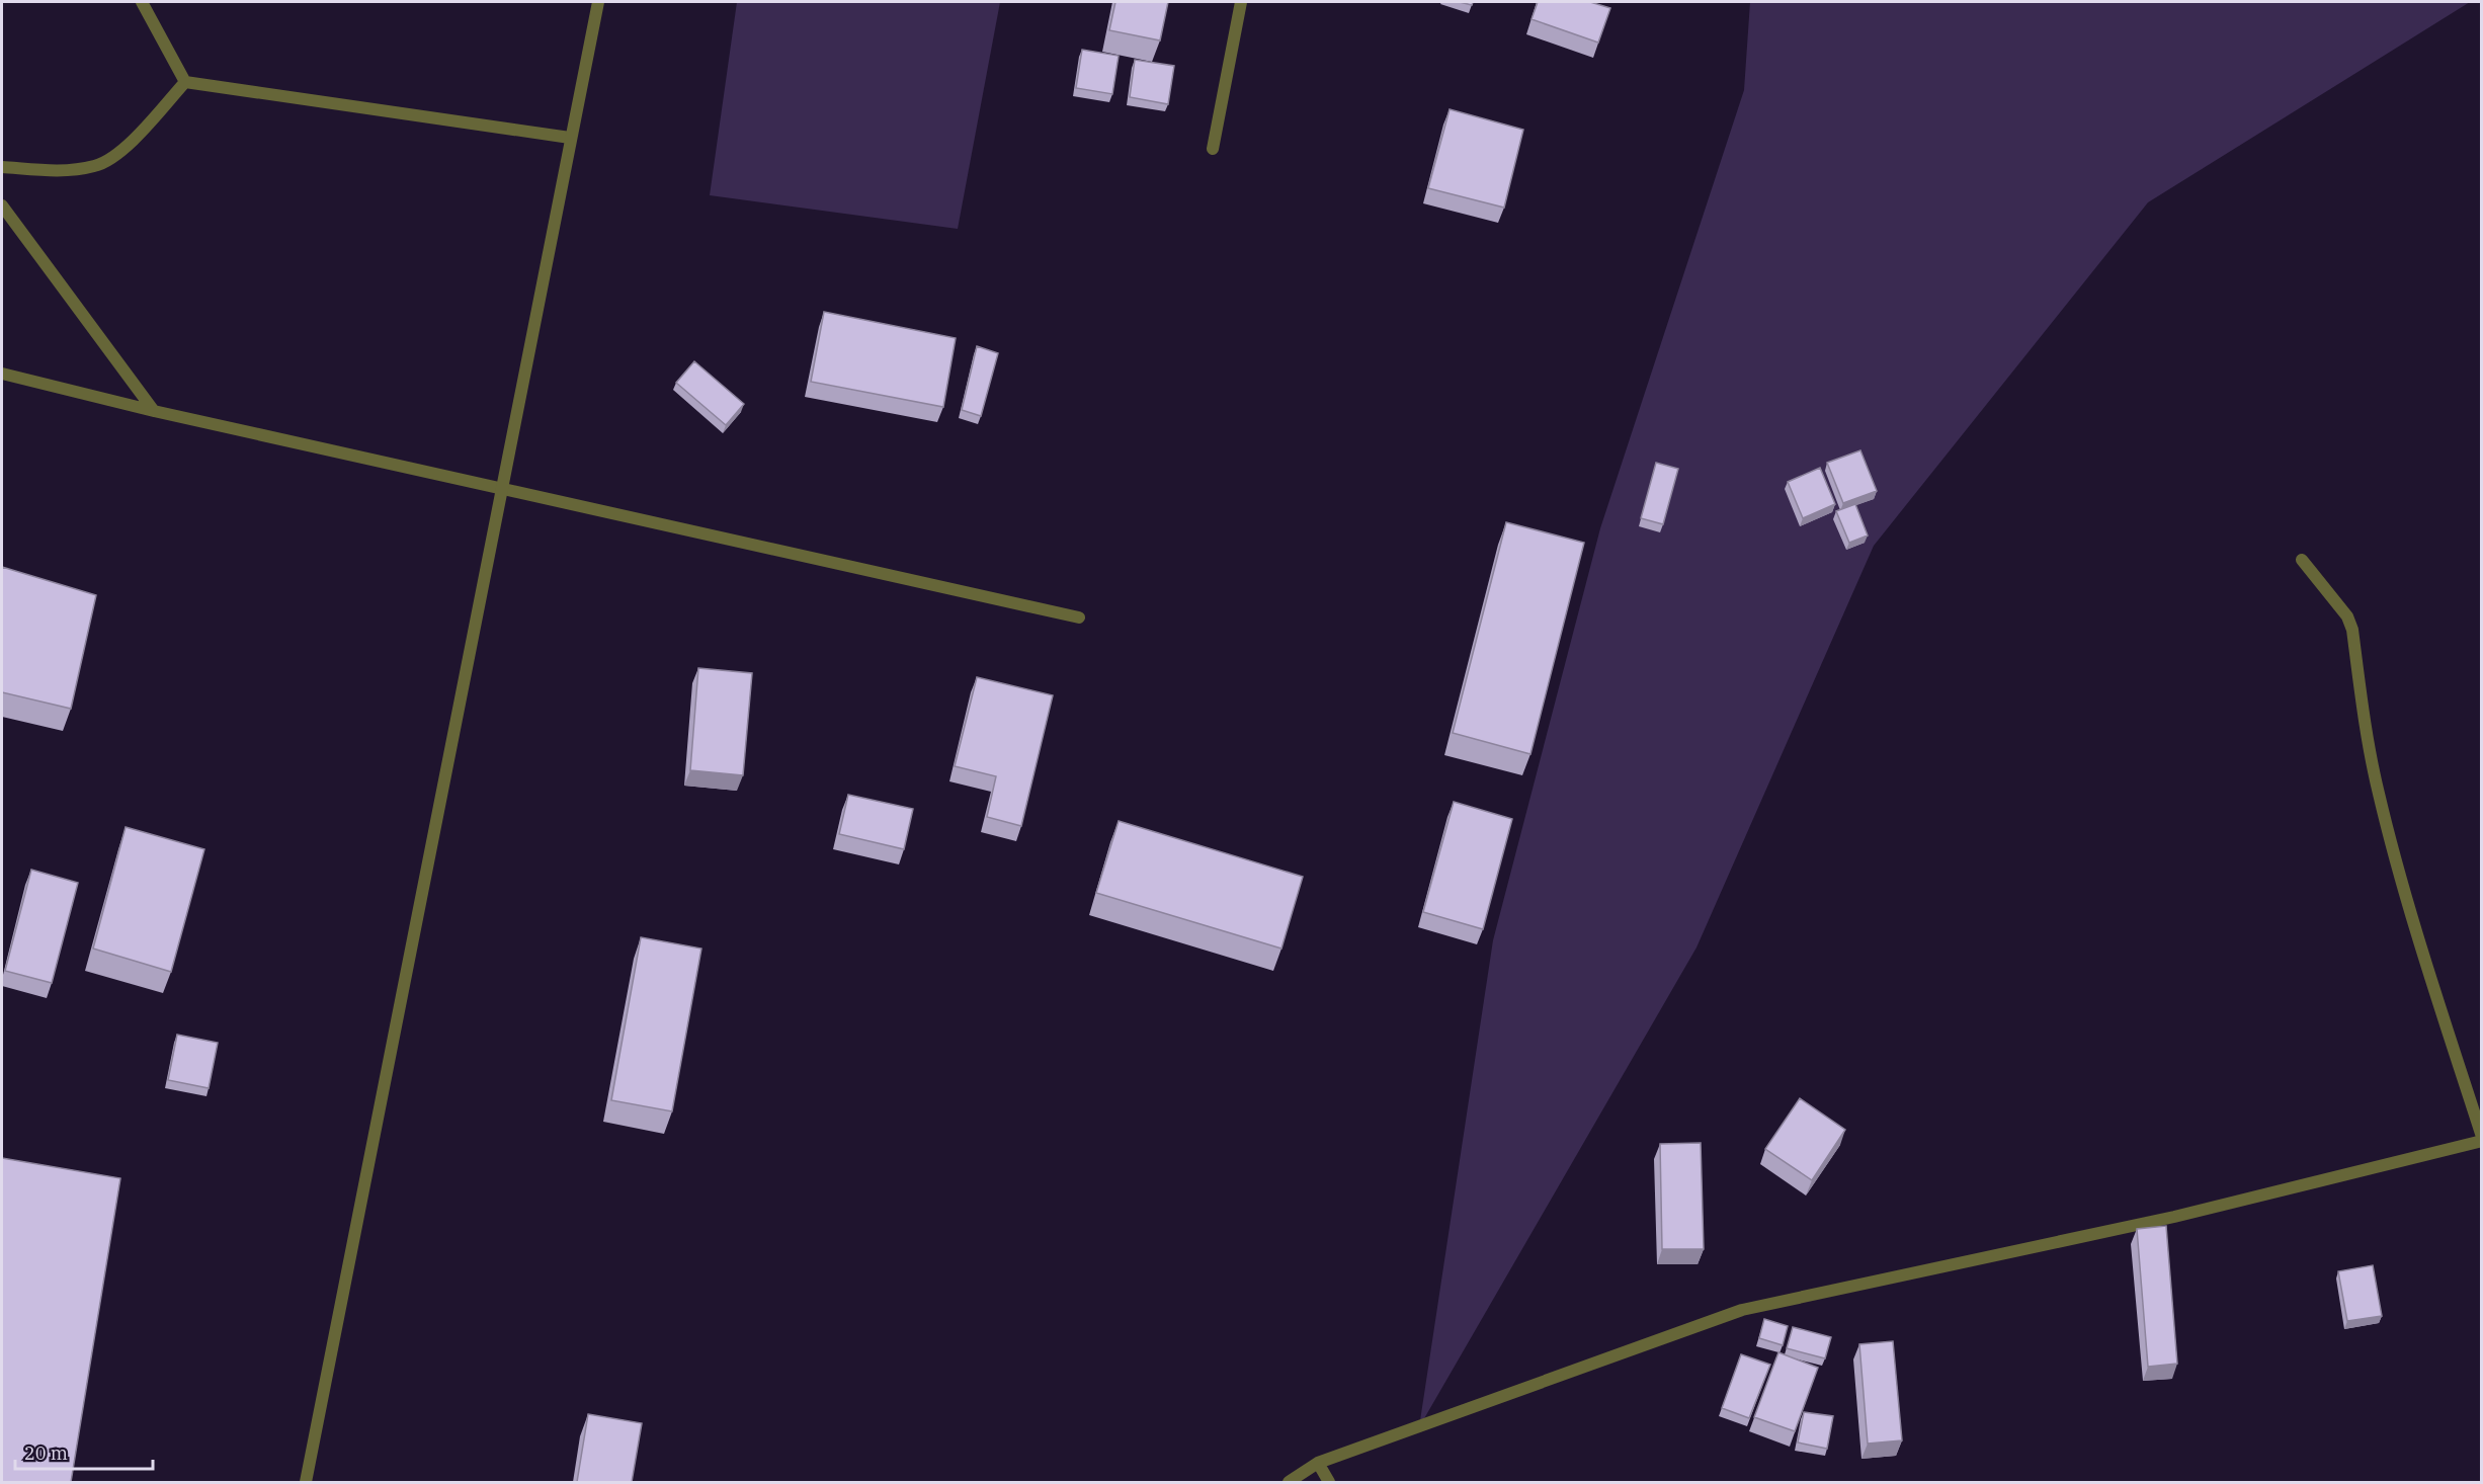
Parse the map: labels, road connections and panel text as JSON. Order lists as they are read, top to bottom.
{
  "scale_bar": "20 m"
}
